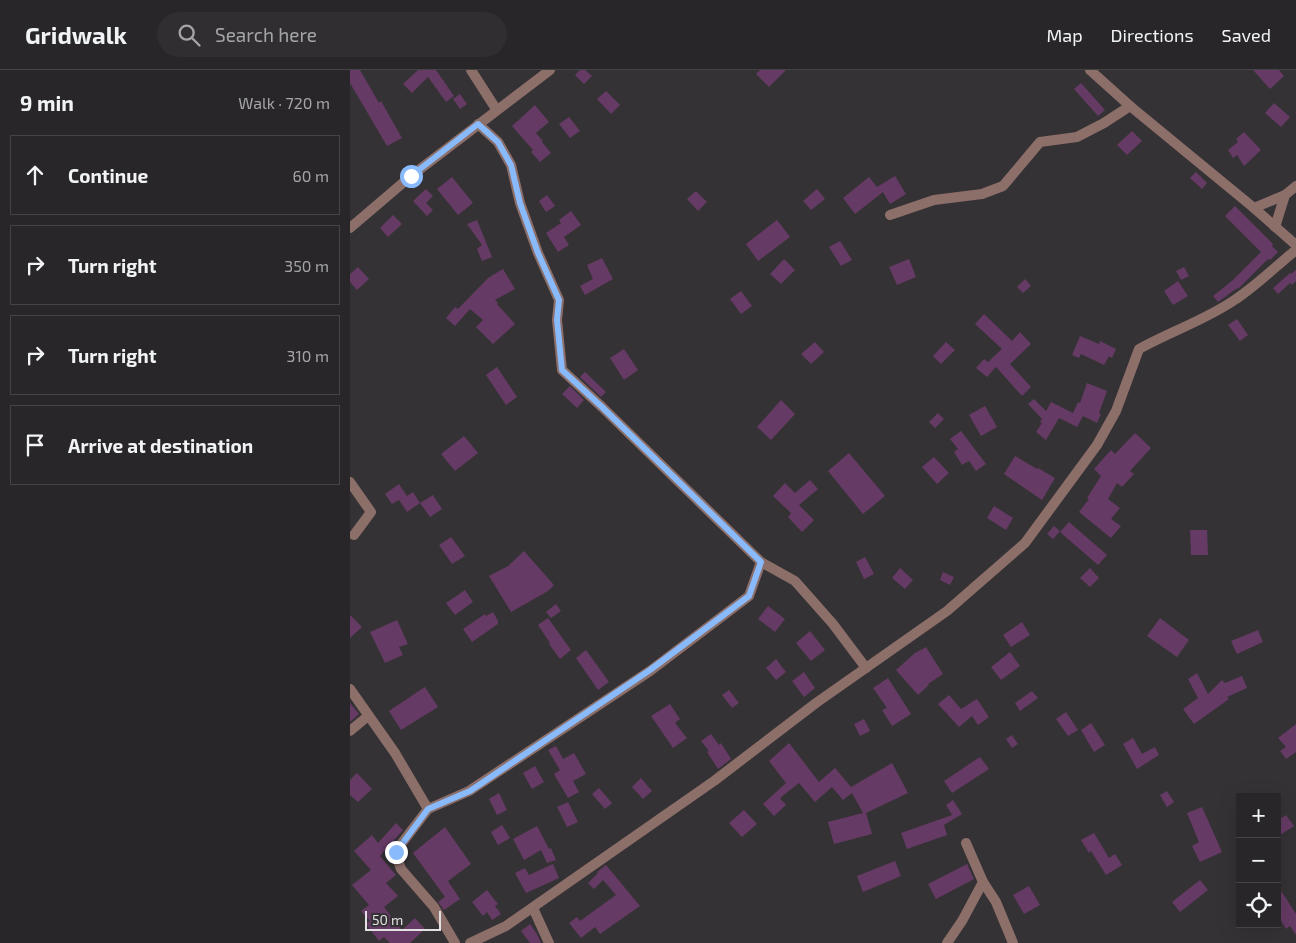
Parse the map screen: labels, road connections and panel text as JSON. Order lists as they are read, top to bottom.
{
  "scale_bar": "50 m",
  "page": {
    "header": "Gridwalk",
    "search": "Search here",
    "nav": ["Map", "Directions", "Saved"],
    "heading": ["9 min", "Walk · 720 m"],
    "list": [
      ["Continue", "60 m"],
      ["Turn right", "350 m"],
      ["Turn right", "310 m"],
      "Arrive at destination"
    ],
    "map_buttons": ["+", "−"],
    "scale": "50 m"
  }
}
